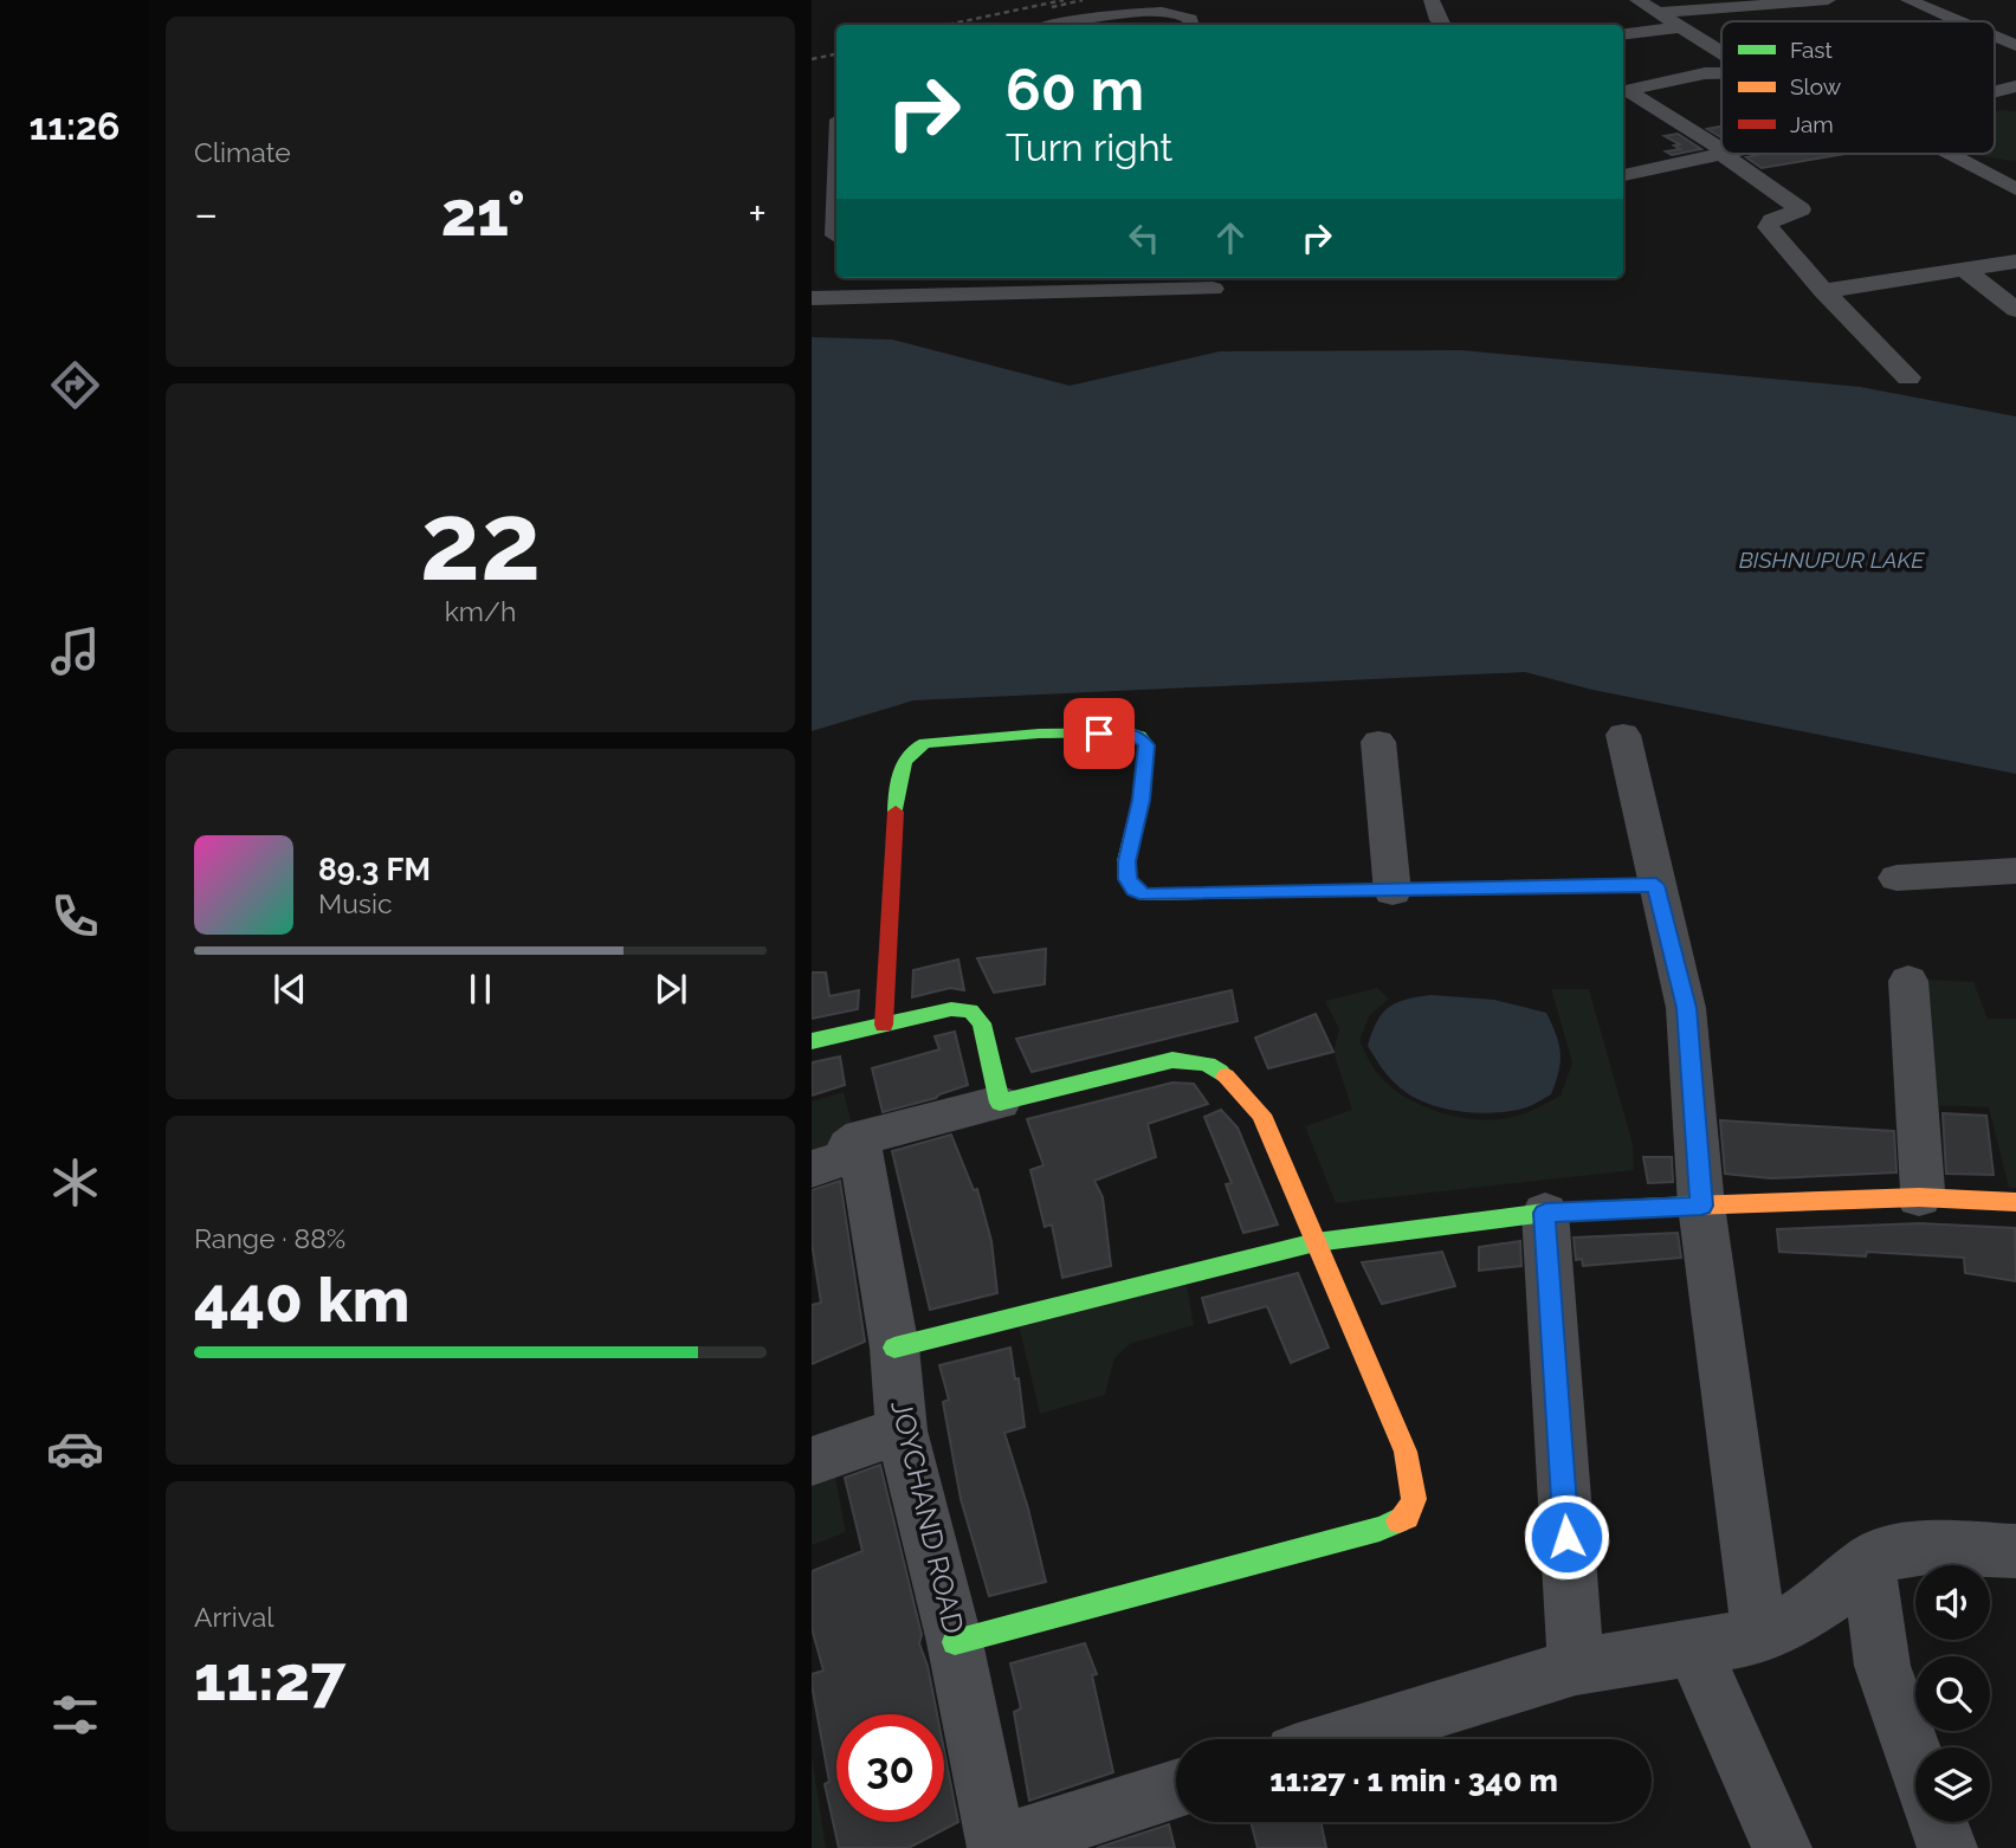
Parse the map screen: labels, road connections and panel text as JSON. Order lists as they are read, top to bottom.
{
  "streets": {
    "street": ["JOYCHAND ROAD"]
  },
  "water": ["BISHNUPUR LAKE"],
  "legend": ["Fast", "Slow", "Jam"],
  "page": {
    "tabs": "11:26",
    "tile": [
      "Climate",
      ["22", "km/h"],
      ["Range · 88%", "440 km"],
      ["Arrival", "11:27"]
    ],
    "turn": ["60 m", "Turn right"],
    "heat": ["−", "21°", "+"],
    "song": ["89.3 FM", "Music"],
    "limit": "30",
    "trip": "11:27 · 1 min · 340 m"
  }
}
